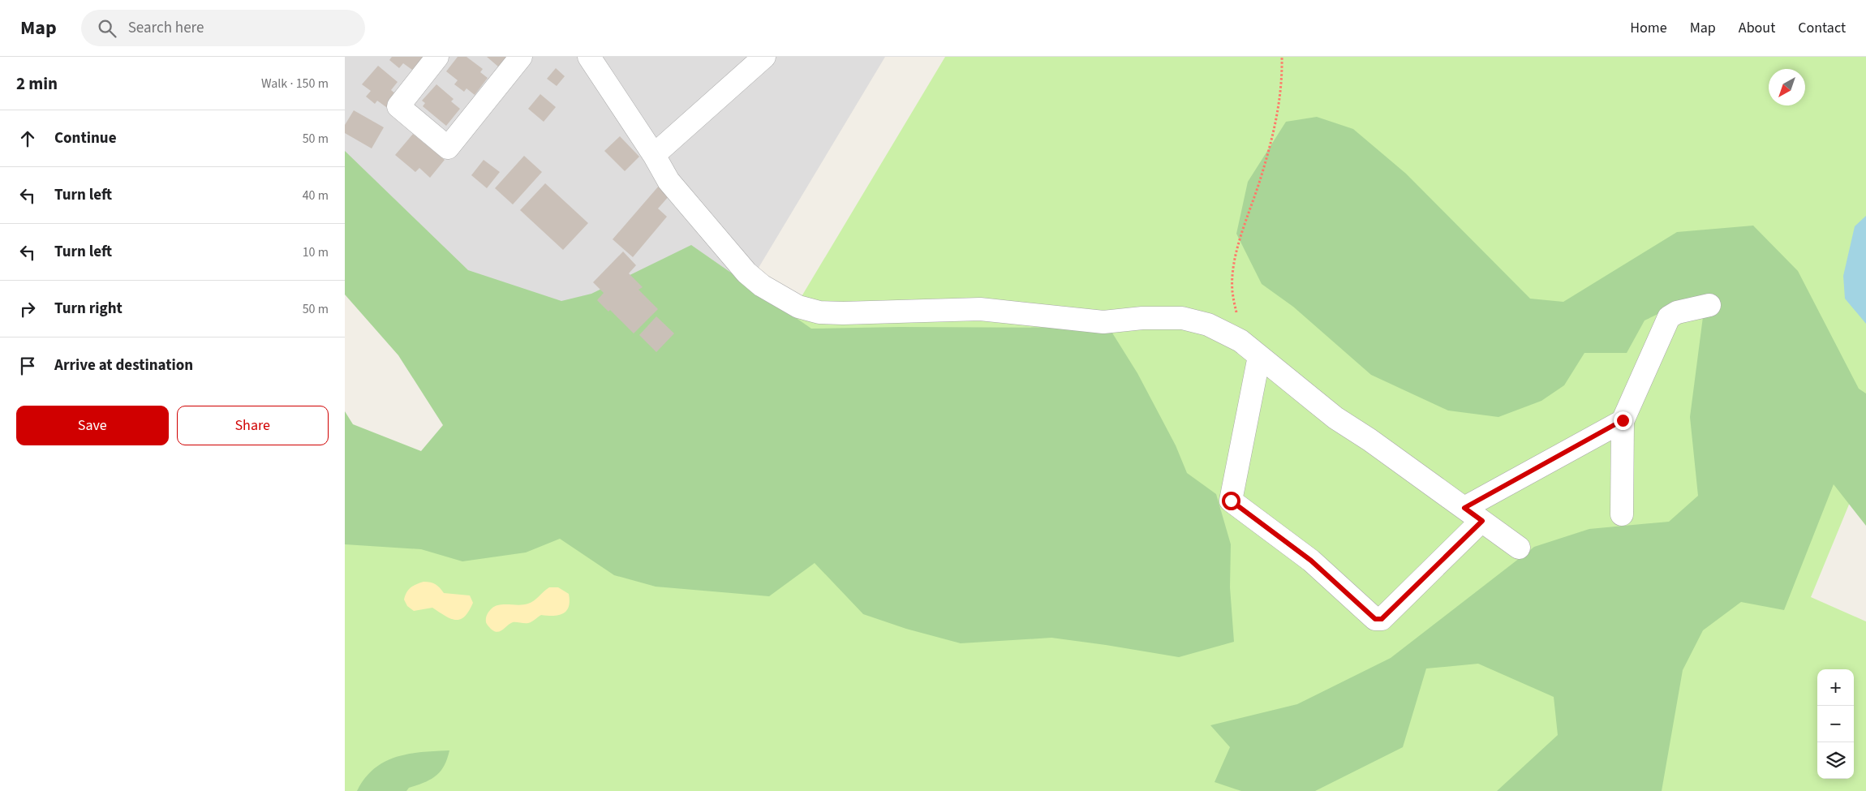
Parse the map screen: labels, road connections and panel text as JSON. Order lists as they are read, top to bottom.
{
  "north": "bottom left",
  "page": {
    "header": "Map",
    "search": "Search here",
    "nav": [
      "Home",
      "Map",
      "About",
      "Contact"
    ],
    "heading": ["2 min", "Walk · 150 m"],
    "list": [
      ["Continue", "50 m"],
      ["Turn left", "40 m"],
      ["Turn left", "10 m"],
      ["Turn right", "50 m"],
      "Arrive at destination"
    ],
    "buttons": ["Save", "Share"],
    "map_buttons": ["+", "−"]
  }
}
